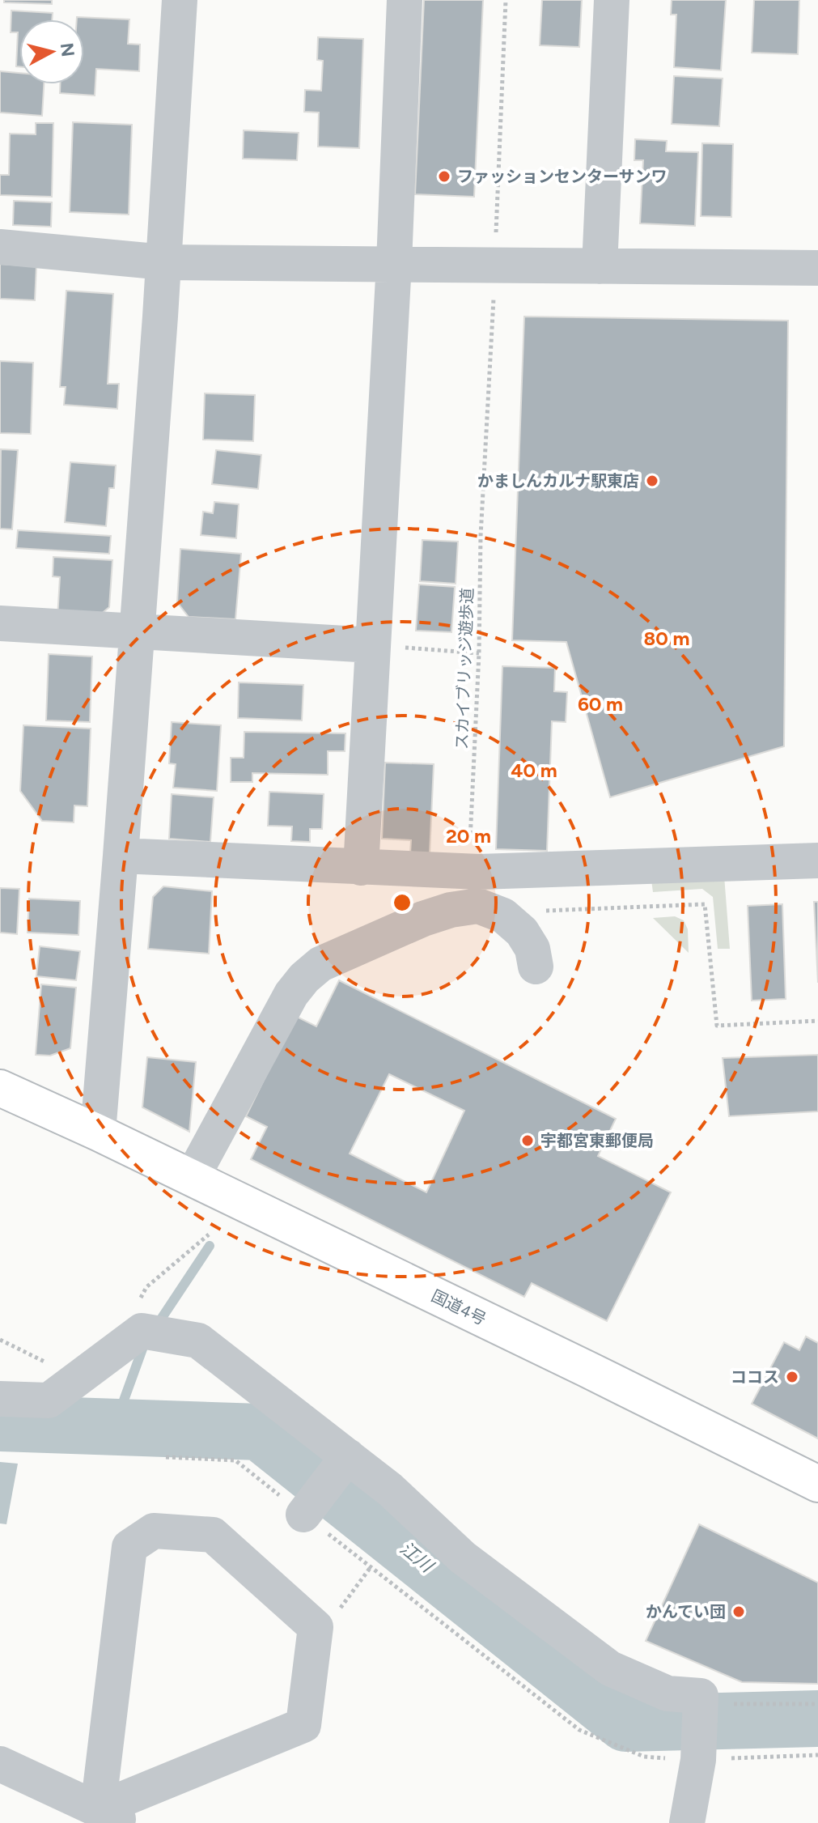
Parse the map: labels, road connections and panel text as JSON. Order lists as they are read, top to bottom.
{
  "streets": {
    "highway": ["国道4号"],
    "path": ["スカイブリッジ遊歩道"]
  },
  "water": ["江川"],
  "places": [
    "ファッションセンターサンワ",
    "かましんカルナ駅東店",
    "宇都宮東郵便局",
    "ココス",
    "かんてい団"
  ],
  "north": "right",
  "rings": [
    "80 m",
    "60 m",
    "40 m",
    "20 m"
  ]
}
